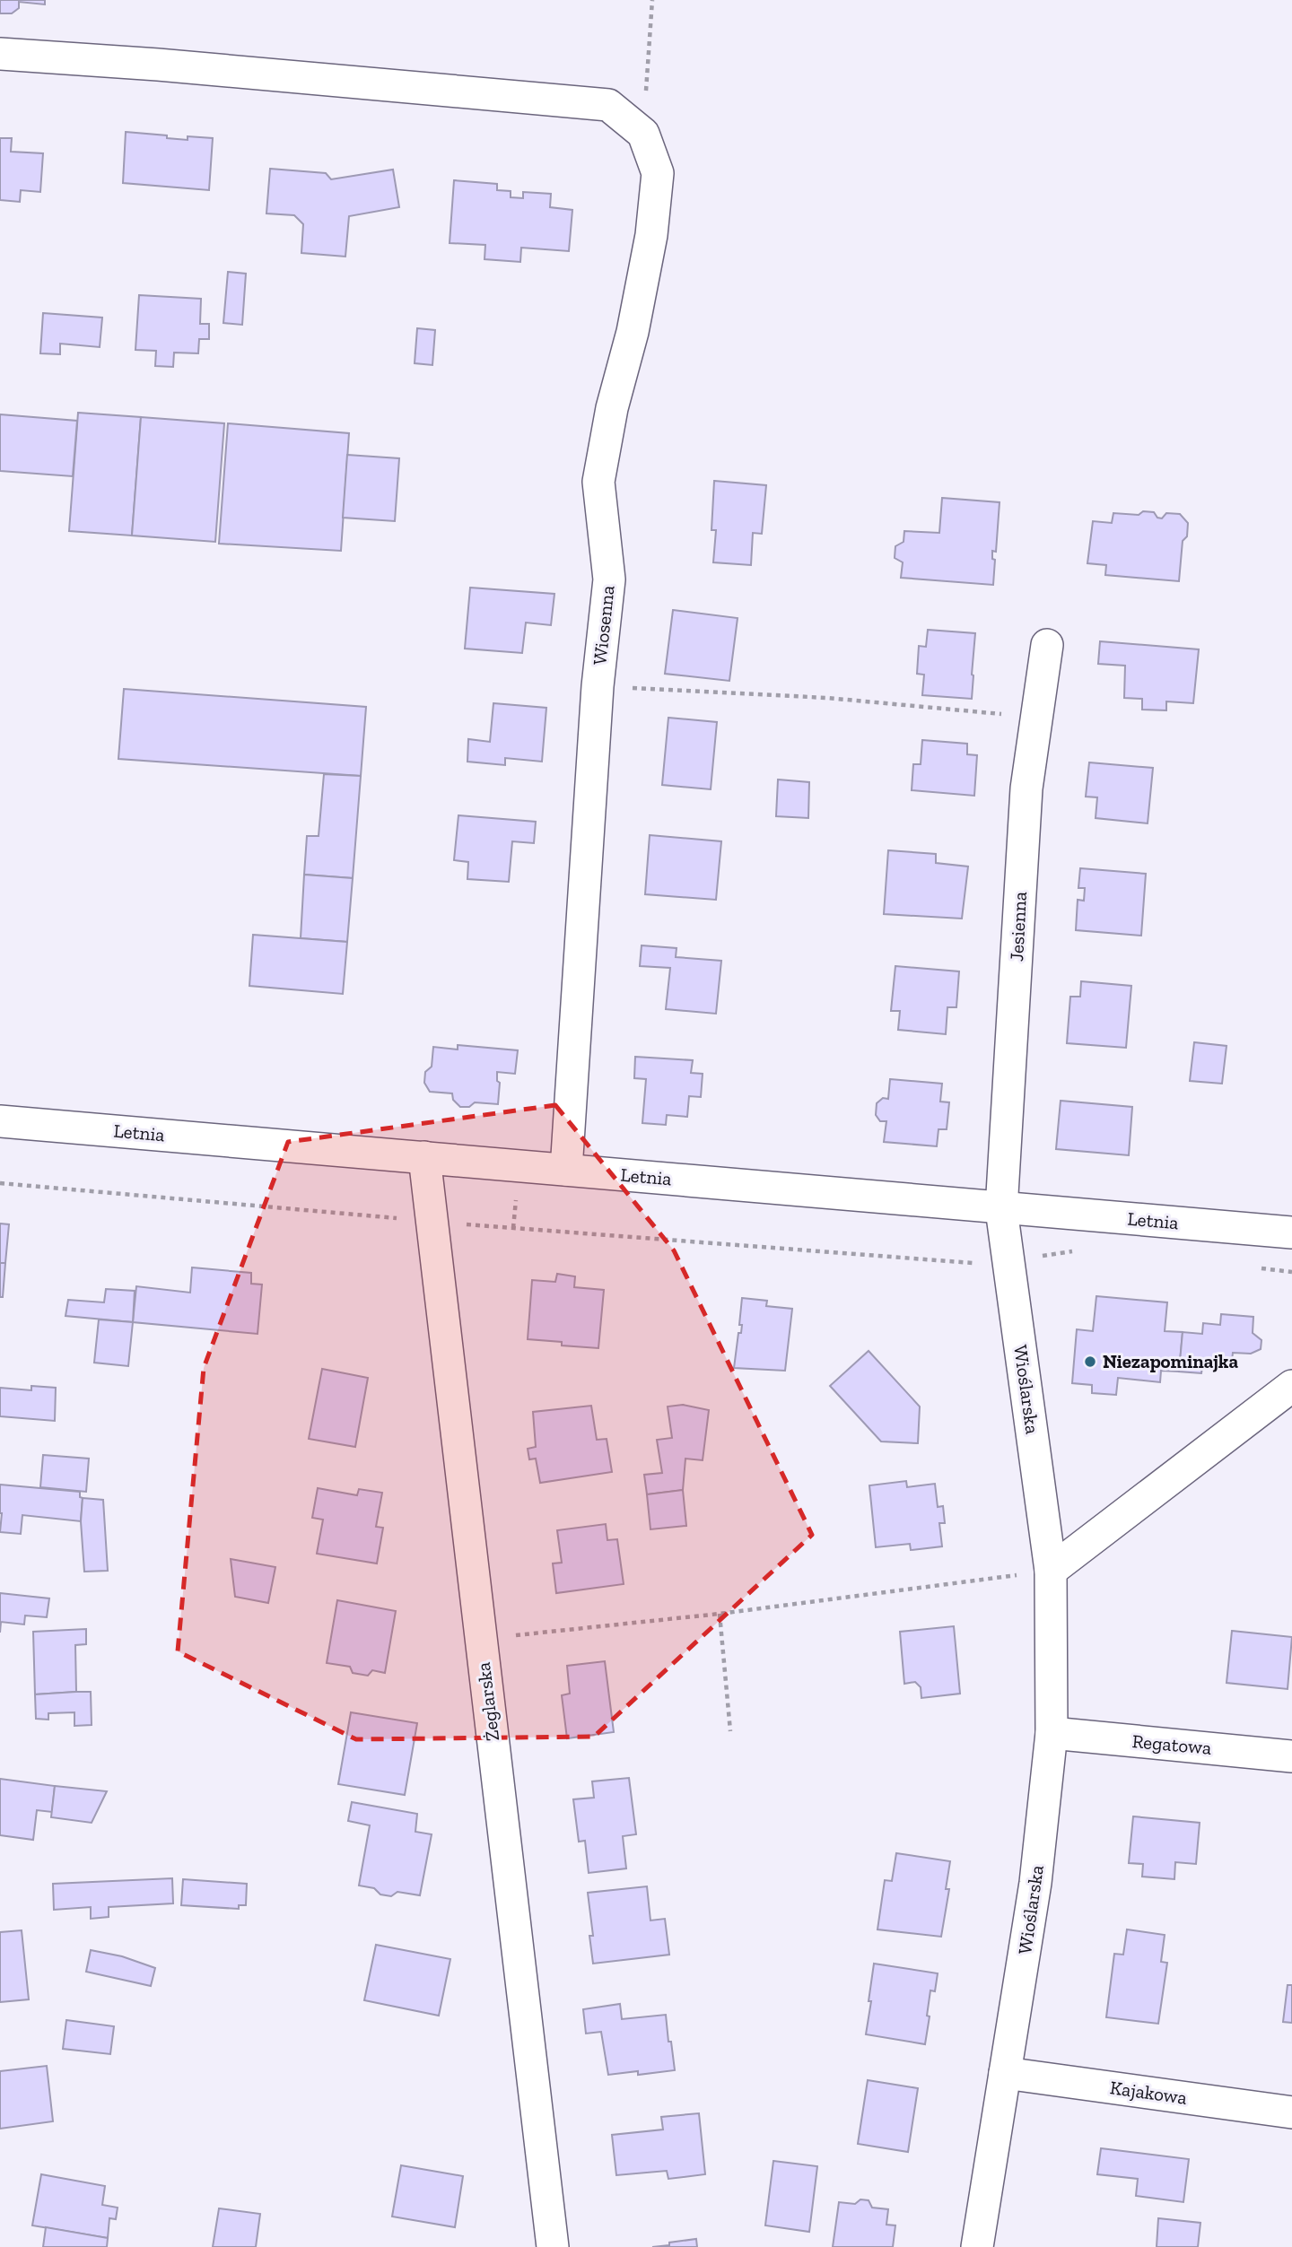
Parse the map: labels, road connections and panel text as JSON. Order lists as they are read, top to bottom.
{
  "streets": {
    "street": [
      "Wiosenna",
      "Jesienna",
      "Letnia",
      "Wioślarska",
      "Żeglarska",
      "Regatowa",
      "Kajakowa"
    ]
  },
  "crossings": [
    ["Wiosenna", "Letnia"],
    ["Jesienna", "Letnia"],
    ["Jesienna", "Wioślarska"],
    ["Letnia", "Wioślarska"],
    ["Letnia", "Żeglarska"],
    ["Wioślarska", "Regatowa"],
    ["Wioślarska", "Kajakowa"]
  ],
  "places": ["Niezapominajka"]
}
